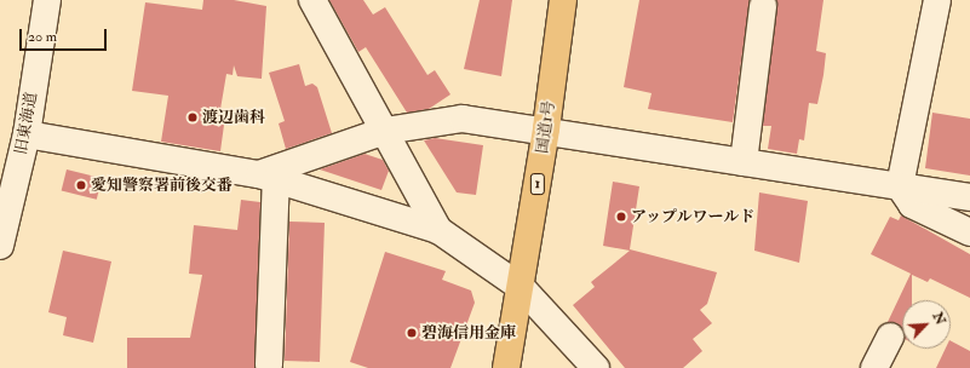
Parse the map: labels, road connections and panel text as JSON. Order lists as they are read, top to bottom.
{
  "streets": {
    "highway": ["国道1号", "1"],
    "street": ["旧東海道"]
  },
  "places": [
    "渡辺歯科",
    "愛知警察署前後交番",
    "アップルワールド",
    "碧海信用金庫"
  ],
  "scale_bar": "20 m",
  "north": "top right"
}
